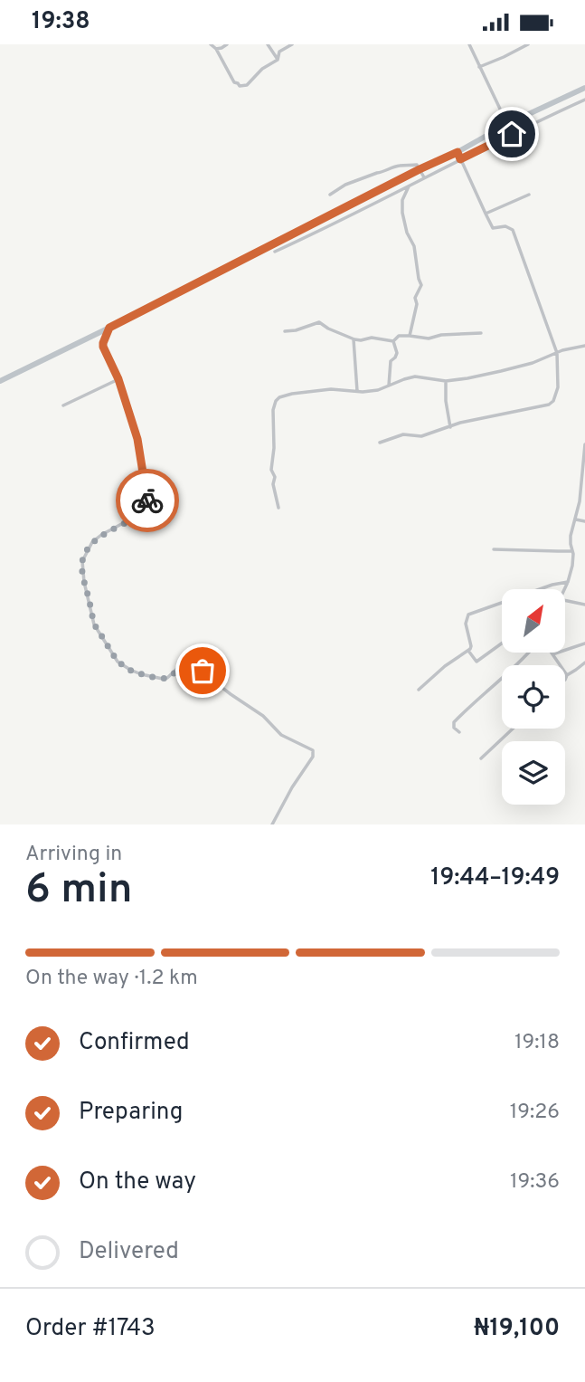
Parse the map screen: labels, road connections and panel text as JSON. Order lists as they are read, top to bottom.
{
  "north": "top right",
  "page": {
    "status": "19:38",
    "heading": ["6 min", "Arriving in", "19:44–19:49"],
    "panel": ["Order #1743", "₦19,100"],
    "bar": "On the way · 1.2 km",
    "list": [
      ["Confirmed", "19:18"],
      ["Preparing", "19:26"],
      ["On the way", "19:36"],
      "Delivered"
    ]
  }
}
